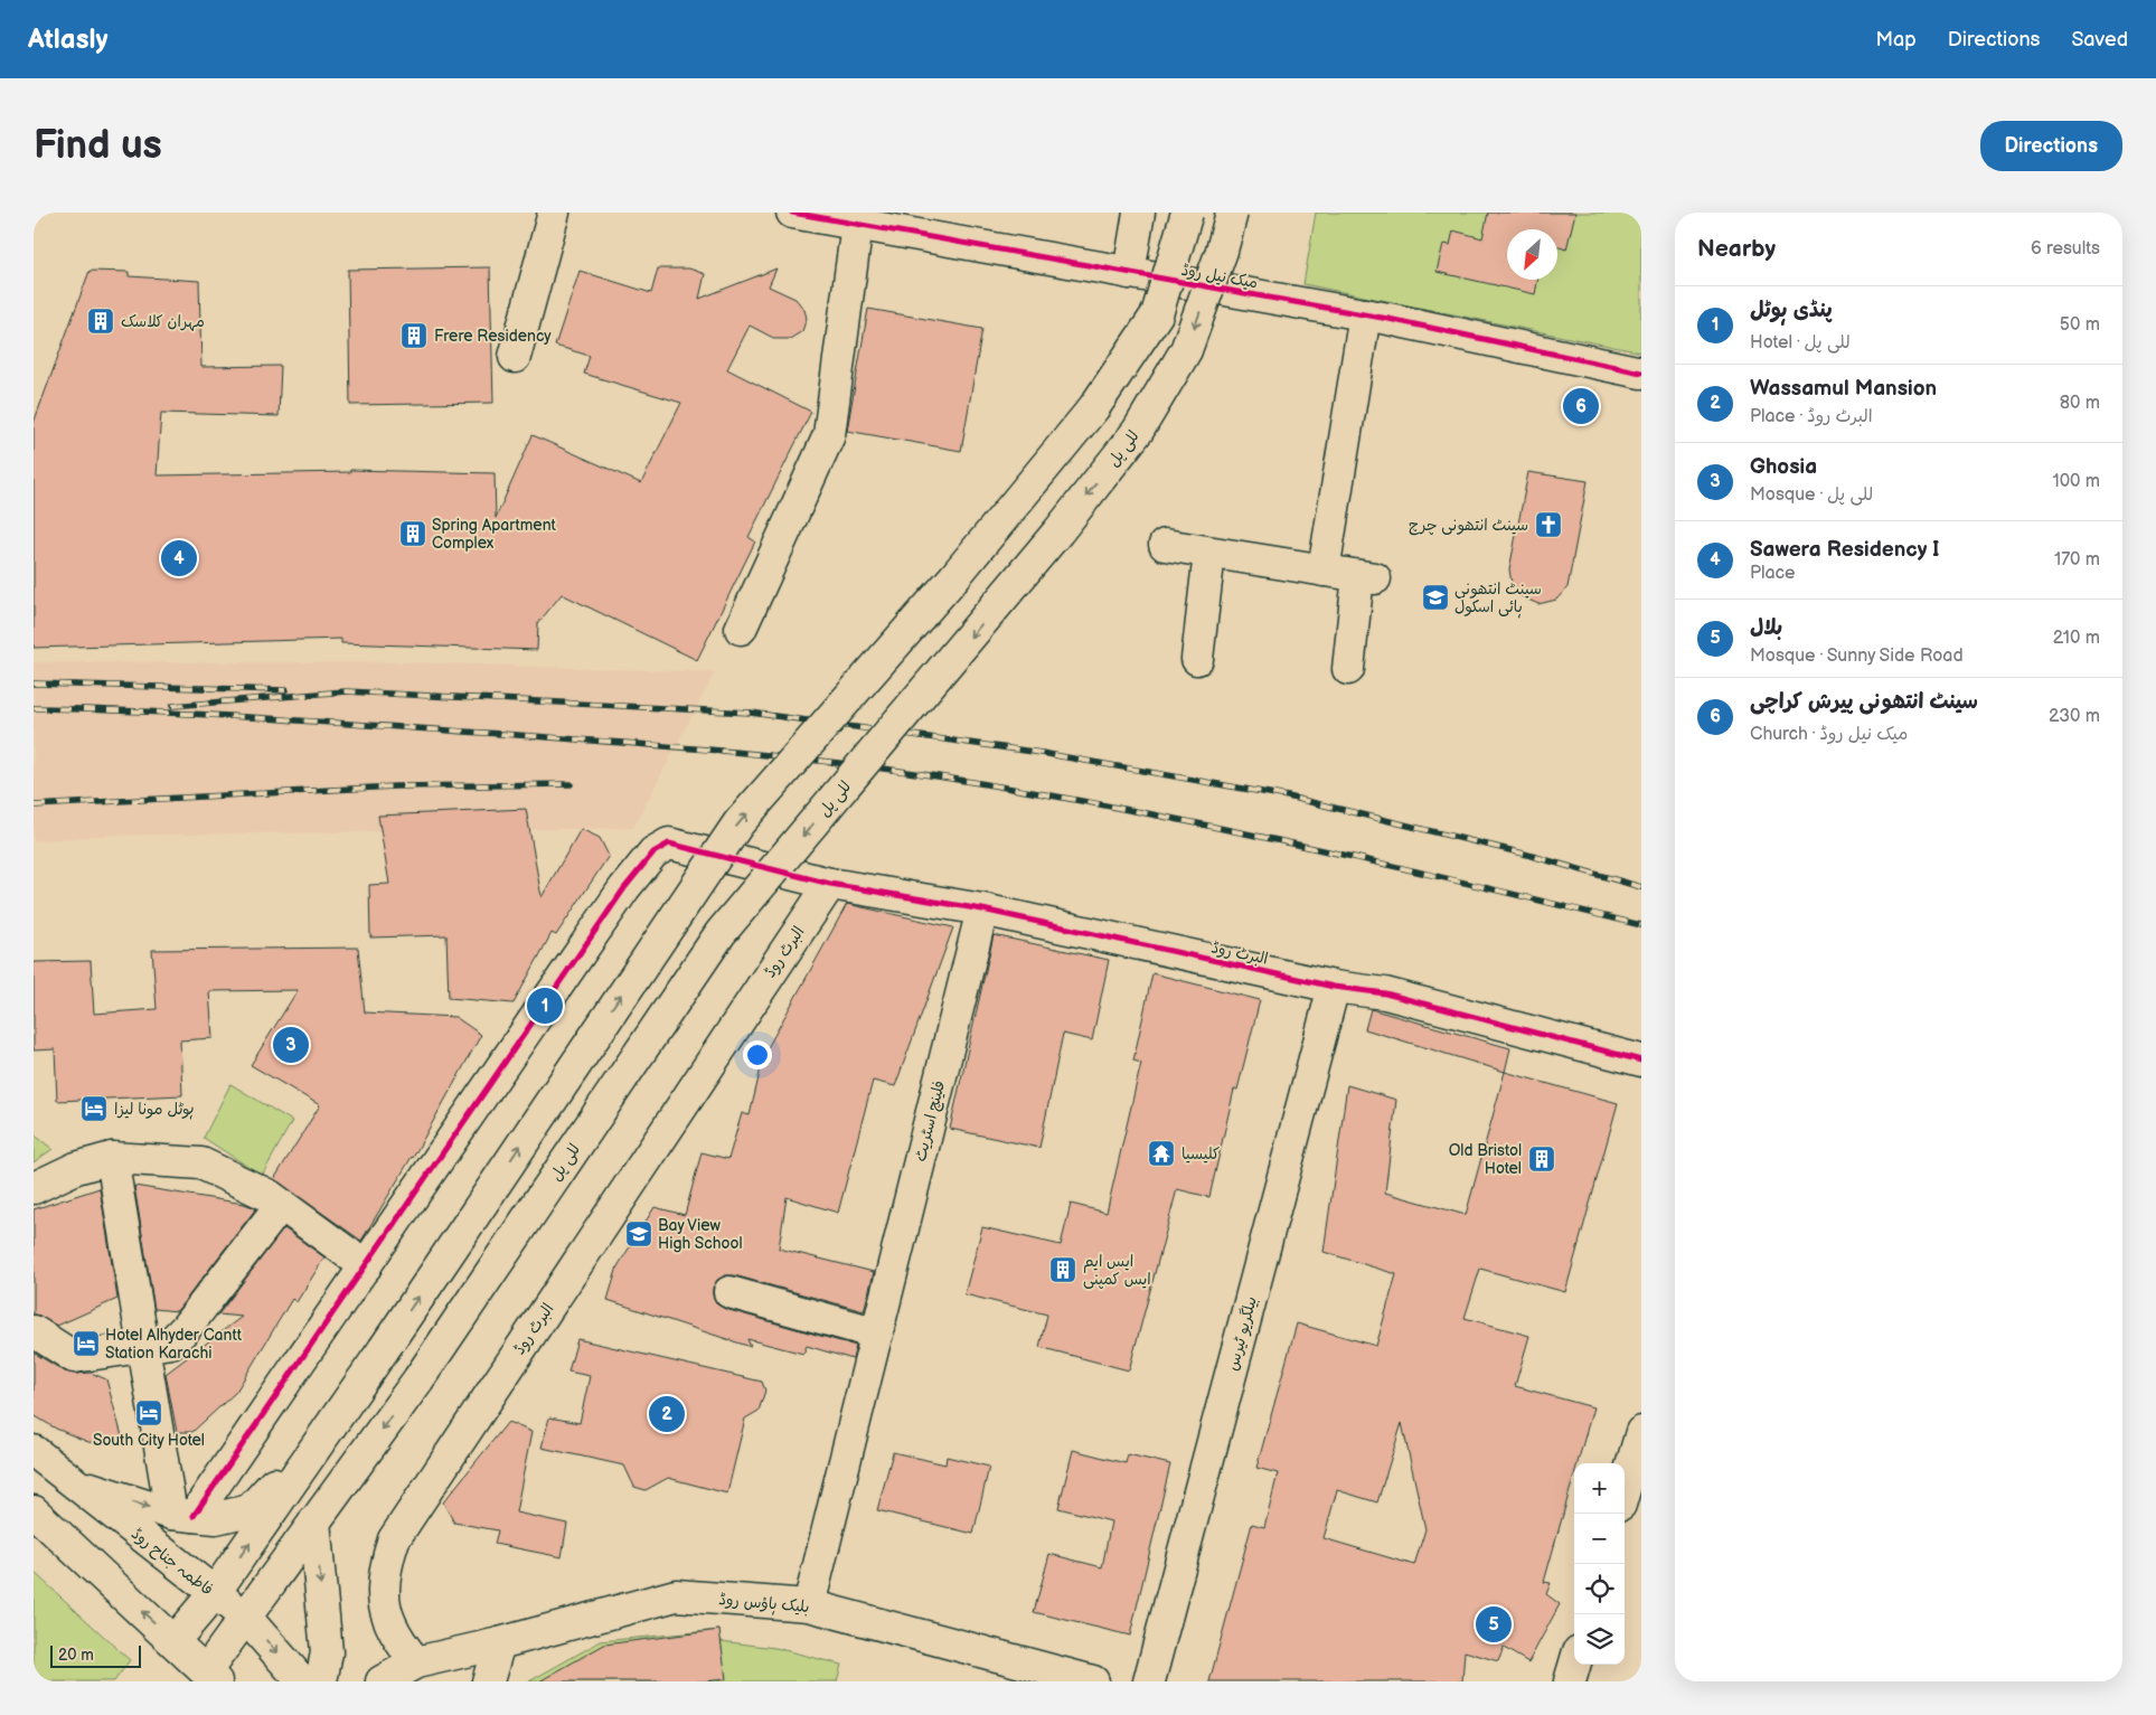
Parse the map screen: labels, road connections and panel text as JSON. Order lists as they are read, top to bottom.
{
  "streets": {
    "street": [
      "میک نیل روڈ",
      "للی پل",
      "البرٹ روڈ",
      "فلینچ اسٹریٹ",
      "بیلگریو ٹیرس",
      "فاطمہ جناح روڈ",
      "بلیک ہاؤس روڈ"
    ]
  },
  "crossings": [
    ["للی پل", "فاطمہ جناح روڈ"],
    ["البرٹ روڈ", "فلینچ اسٹریٹ"],
    ["البرٹ روڈ", "بیلگریو ٹیرس"],
    ["البرٹ روڈ", "بلیک ہاؤس روڈ"],
    ["فلینچ اسٹریٹ", "بلیک ہاؤس روڈ"]
  ],
  "places": {
    "building": [
      "مہران کلاسک",
      "Frere Residency",
      "Spring Apartment Complex",
      "Old Bristol Hotel",
      "ایس ایم ایس کمپنی"
    ],
    "church": ["سینٹ انتھونی چرچ"],
    "school or university": ["سینٹ انتھونی ہائی اسکول", "Bay View High School"],
    "hotel": ["ہوٹل مونا لیزا", "Hotel Alhyder Cantt Station Karachi", "South City Hotel"],
    "temple": ["کلیسیا"]
  },
  "scale_bar": "20 m",
  "north": "bottom left",
  "page": {
    "header": "Atlasly",
    "nav": ["Map", "Directions", "Saved"],
    "buttons": "Directions",
    "title": "Find us",
    "heading": ["Nearby", "6 results"],
    "list": [
      {
        "mark": "1",
        "name": "پنڈی ہوٹل",
        "note": "Hotel · للی پل",
        "value": "50 m"
      },
      {
        "mark": "2",
        "name": "Wassamul Mansion",
        "note": "Place · البرٹ روڈ",
        "value": "80 m"
      },
      {
        "mark": "3",
        "name": "Ghosia",
        "note": "Mosque · للی پل",
        "value": "100 m"
      },
      {
        "mark": "4",
        "name": "Sawera Residency I",
        "note": "Place",
        "value": "170 m"
      },
      {
        "mark": "5",
        "name": "بلال",
        "note": "Mosque · Sunny Side Road",
        "value": "210 m"
      },
      {
        "mark": "6",
        "name": "سینٹ انتھونی پیرش کراچی",
        "note": "Church · میک نیل روڈ",
        "value": "230 m"
      }
    ],
    "pins": [
      "6",
      "4",
      "1",
      "3",
      "2",
      "5"
    ],
    "map_buttons": ["+", "−"],
    "scale": "20 m"
  }
}
